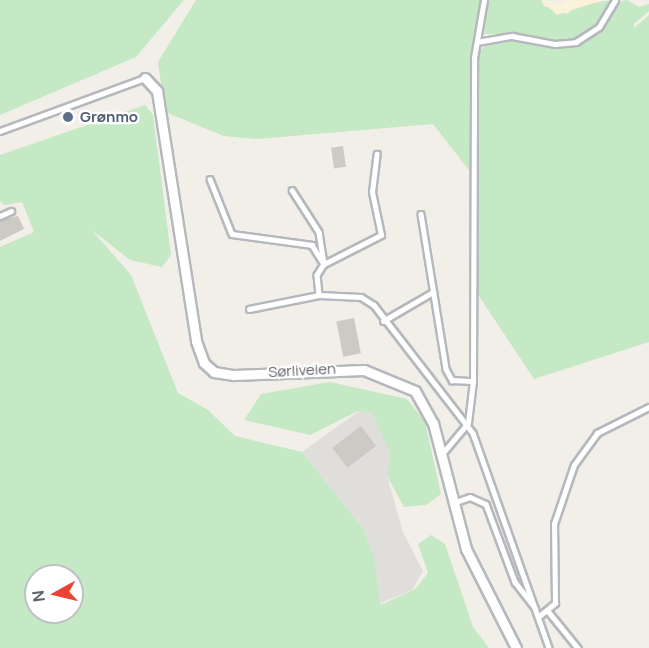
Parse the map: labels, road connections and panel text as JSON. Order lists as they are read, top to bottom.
{
  "streets": {
    "street": ["Sørliveien"]
  },
  "places": ["Grønmo"],
  "north": "left"
}
